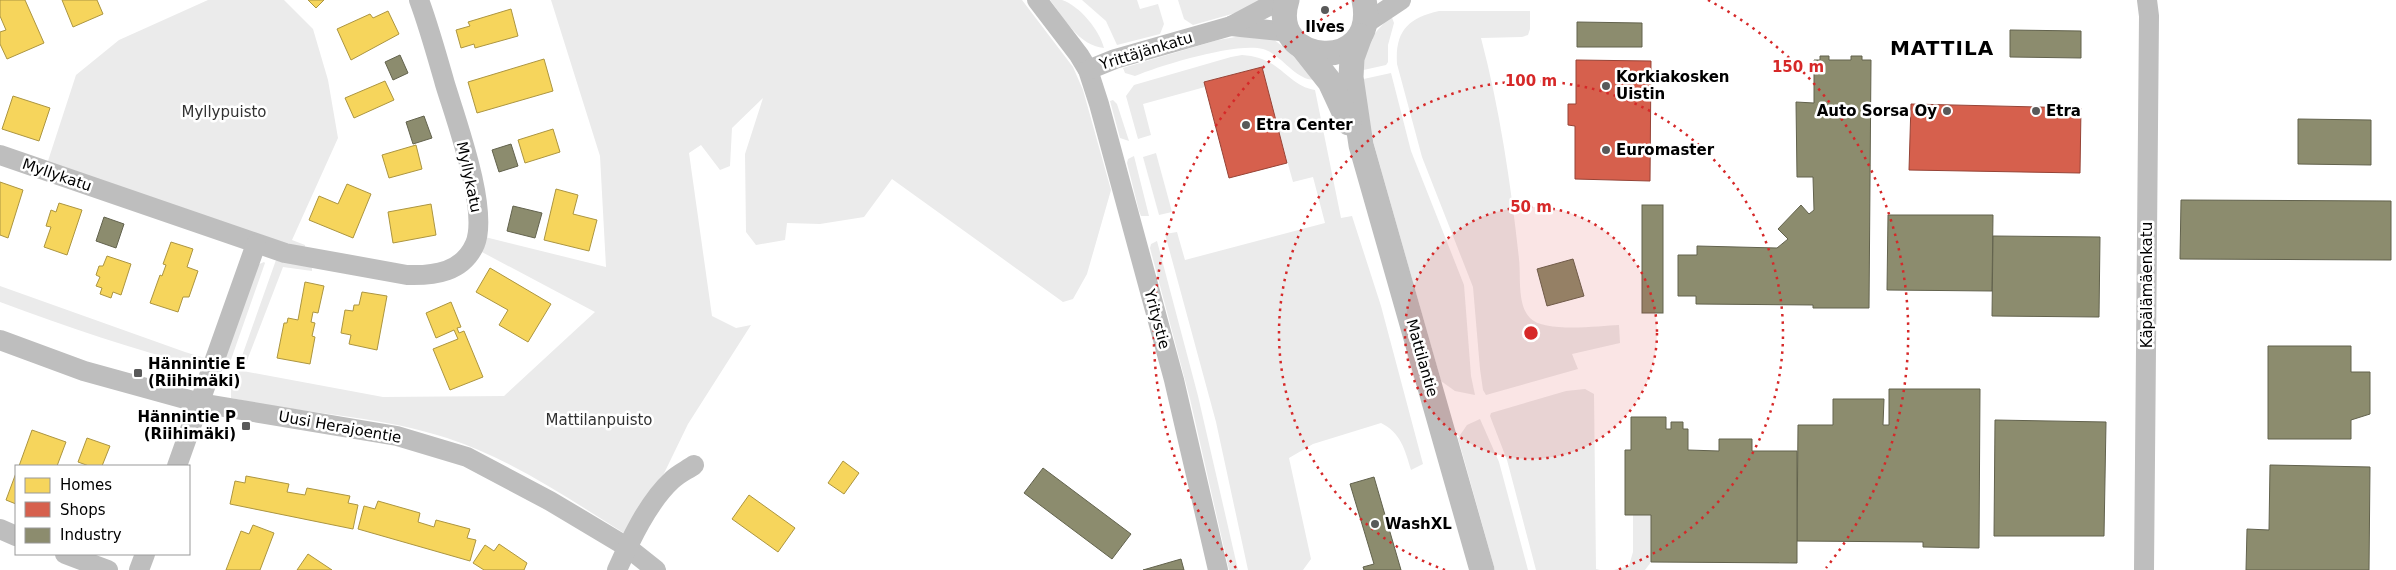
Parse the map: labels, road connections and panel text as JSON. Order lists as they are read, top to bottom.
{
  "streets": {
    "street": [
      "Yrittäjänkatu",
      "Myllykatu",
      "Käpälämäenkatu",
      "Yritystie",
      "Mattilantie",
      "Uusi Herajoentie"
    ]
  },
  "crossings": [
    ["Yrittäjänkatu", "Yritystie"],
    ["Yrittäjänkatu", "Mattilantie"]
  ],
  "districts": ["MATTILA"],
  "parks": ["Myllypuisto", "Mattilanpuisto"],
  "places": {
    "other": [
      "Ilves",
      "Korkiakosken Uistin",
      "Auto Sorsa Oy",
      "Etra",
      "Etra Center",
      "Euromaster",
      "WashXL"
    ],
    "transit": ["Hännintie E (Riihimäki)", "Hännintie P (Riihimäki)"]
  },
  "legend": ["Homes", "Shops", "Industry"],
  "rings": ["150 m", "100 m", "50 m"]
}
